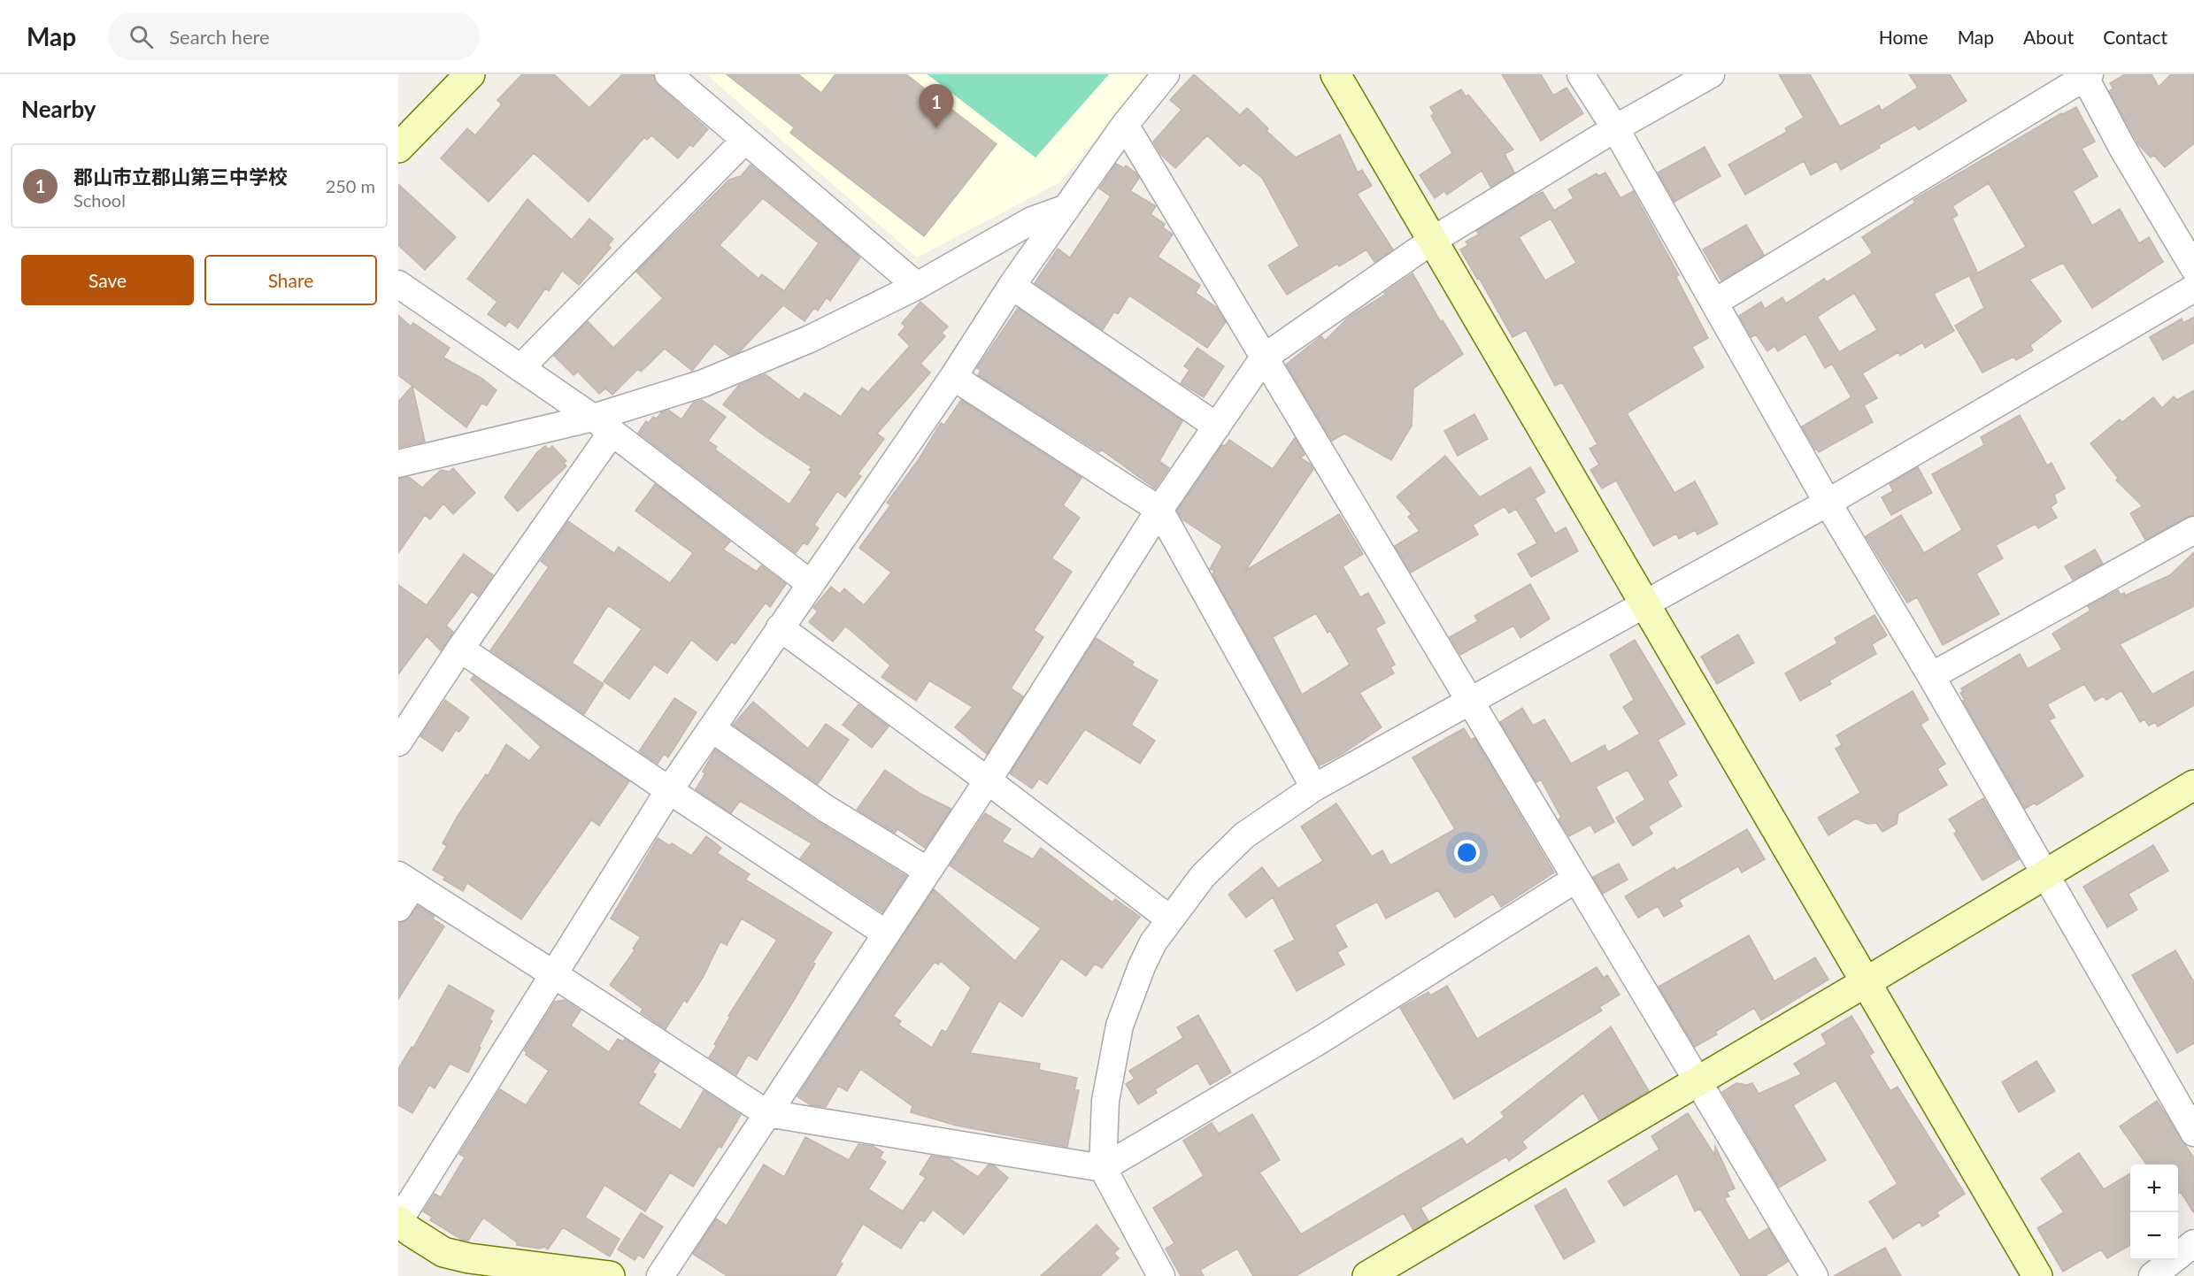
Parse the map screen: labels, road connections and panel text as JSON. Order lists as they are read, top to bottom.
{
  "page": {
    "header": "Map",
    "search": "Search here",
    "nav": [
      "Home",
      "Map",
      "About",
      "Contact"
    ],
    "heading": "Nearby",
    "pins": "1",
    "list": [
      {
        "mark": "1",
        "name": "郡山市立郡山第三中学校",
        "note": "School",
        "value": "250 m"
      }
    ],
    "buttons": ["Save", "Share"],
    "map_buttons": ["+", "−"]
  }
}
